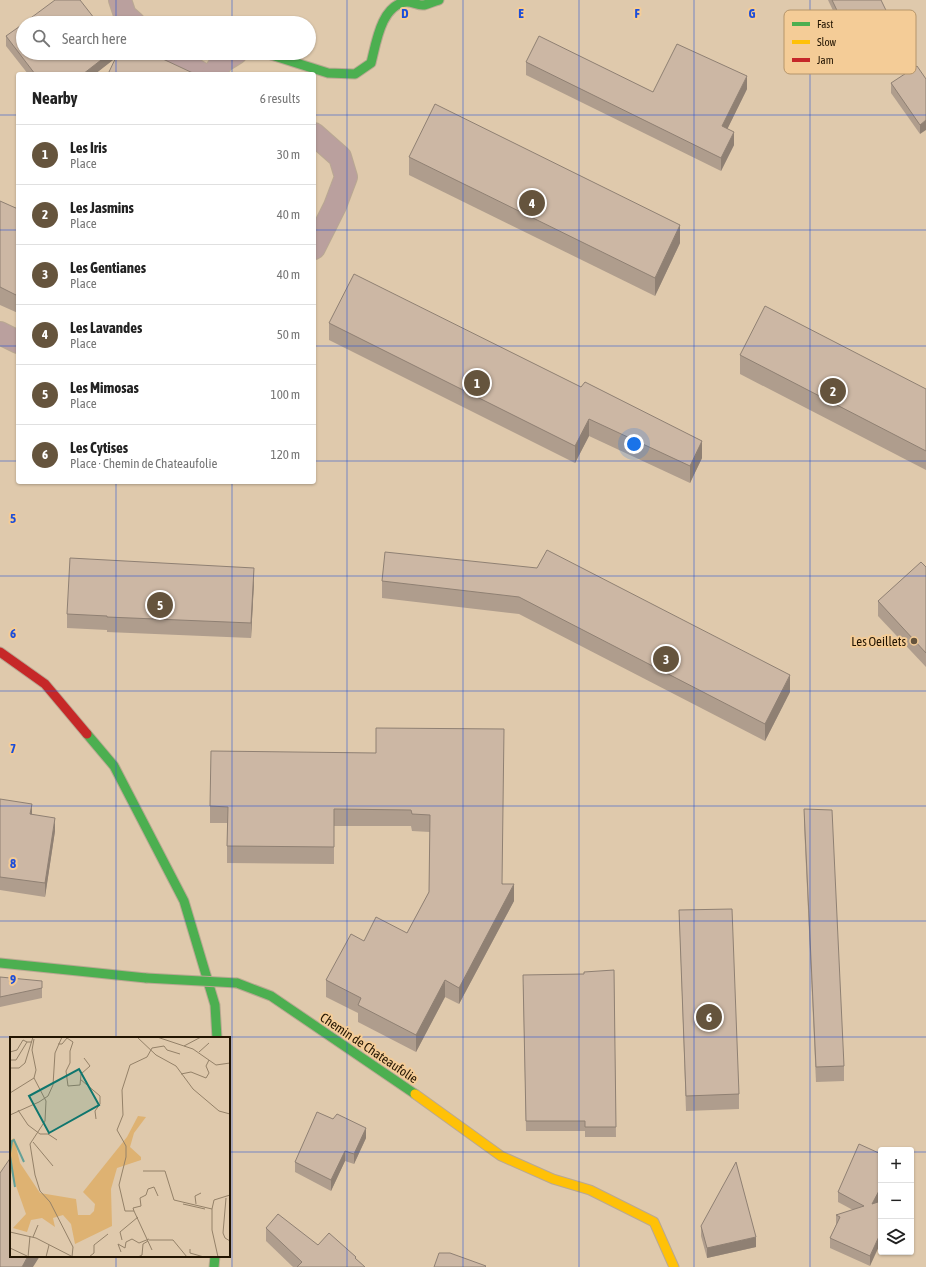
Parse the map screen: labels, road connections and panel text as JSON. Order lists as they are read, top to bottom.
{
  "streets": {
    "street": ["Chemin de Chateaufolie"]
  },
  "places": ["Les Oeillets"],
  "legend": ["Fast", "Slow", "Jam"],
  "page": {
    "search": "Search here",
    "heading": ["Nearby", "6 results"],
    "list": [
      {
        "mark": "1",
        "name": "Les Iris",
        "note": "Place",
        "value": "30 m"
      },
      {
        "mark": "2",
        "name": "Les Jasmins",
        "note": "Place",
        "value": "40 m"
      },
      {
        "mark": "3",
        "name": "Les Gentianes",
        "note": "Place",
        "value": "40 m"
      },
      {
        "mark": "4",
        "name": "Les Lavandes",
        "note": "Place",
        "value": "50 m"
      },
      {
        "mark": "5",
        "name": "Les Mimosas",
        "note": "Place",
        "value": "100 m"
      },
      {
        "mark": "6",
        "name": "Les Cytises",
        "note": "Place · Chemin de Chateaufolie",
        "value": "120 m"
      }
    ],
    "pins": [
      "4",
      "1",
      "2",
      "5",
      "3",
      "6"
    ],
    "map_buttons": ["+", "−"]
  },
  "grid": {
    "columns": [
      "D",
      "E",
      "F",
      "G"
    ],
    "rows": [
      "5",
      "6",
      "7",
      "8",
      "9"
    ]
  }
}
